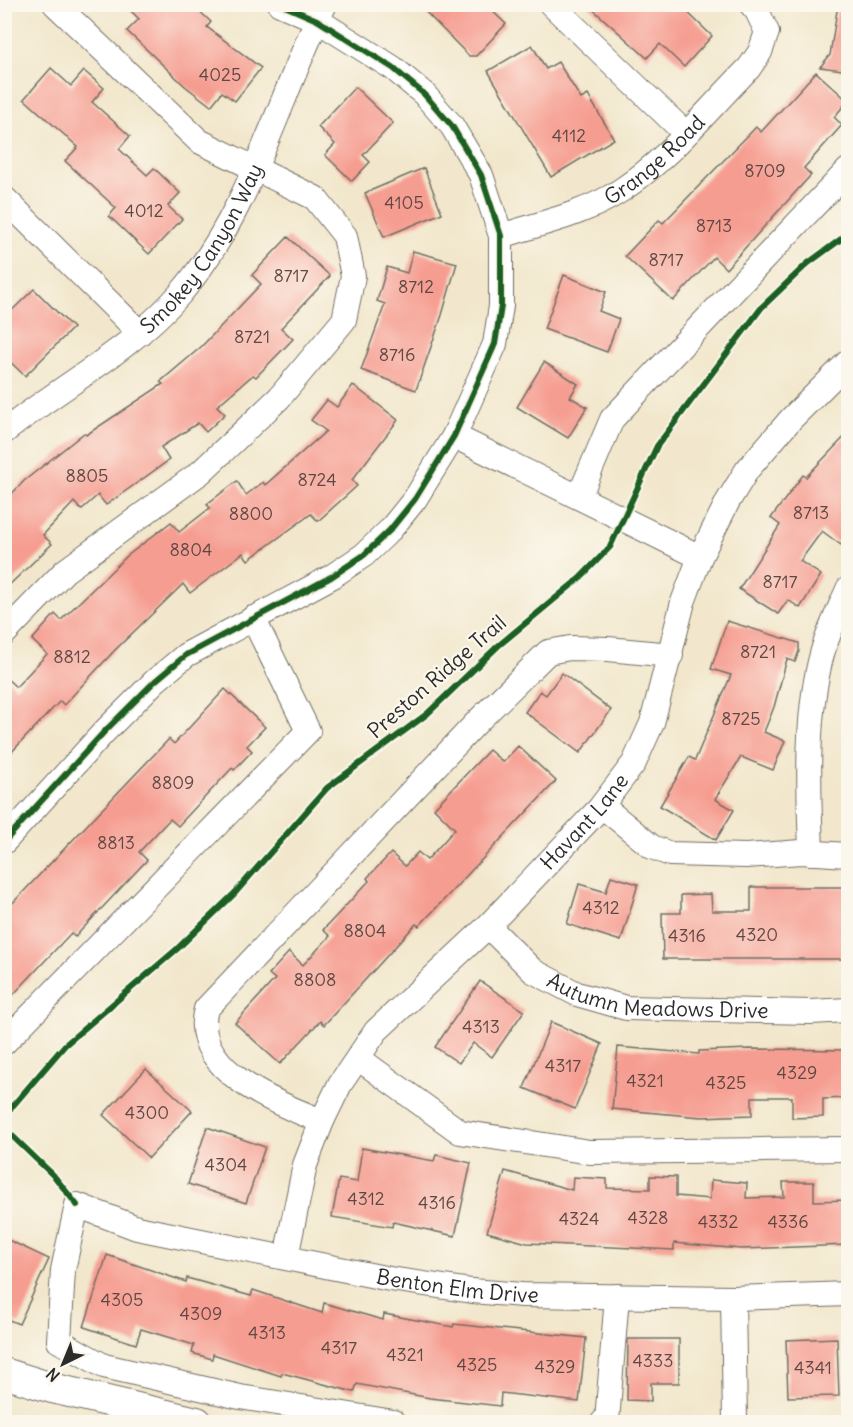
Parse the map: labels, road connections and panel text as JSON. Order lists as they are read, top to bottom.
{
  "streets": {
    "street": [
      "Grange Road",
      "Smokey Canyon Way",
      "Havant Lane",
      "Autumn Meadows Drive",
      "Benton Elm Drive"
    ],
    "cycle path": ["Preston Ridge Trail"]
  },
  "crossings": [
    ["Havant Lane", "Autumn Meadows Drive"],
    ["Havant Lane", "Benton Elm Drive"]
  ],
  "house_numbers": [
    "4025",
    "4112",
    "8709",
    "4105",
    "4012",
    "8713",
    "8717",
    "8717",
    "8712",
    "8721",
    "8716",
    "8805",
    "8724",
    "8713",
    "8800",
    "8804",
    "8717",
    "8721",
    "8812",
    "8725",
    "8809",
    "8813",
    "4312",
    "8804",
    "4320",
    "4316",
    "8808",
    "4313",
    "4317",
    "4329",
    "4321",
    "4325",
    "4300",
    "4304",
    "4312",
    "4316",
    "4328",
    "4324",
    "4332",
    "4336",
    "4305",
    "4309",
    "4313",
    "4317",
    "4321",
    "4333",
    "4325",
    "4329",
    "4341"
  ],
  "north": "bottom left"
}
